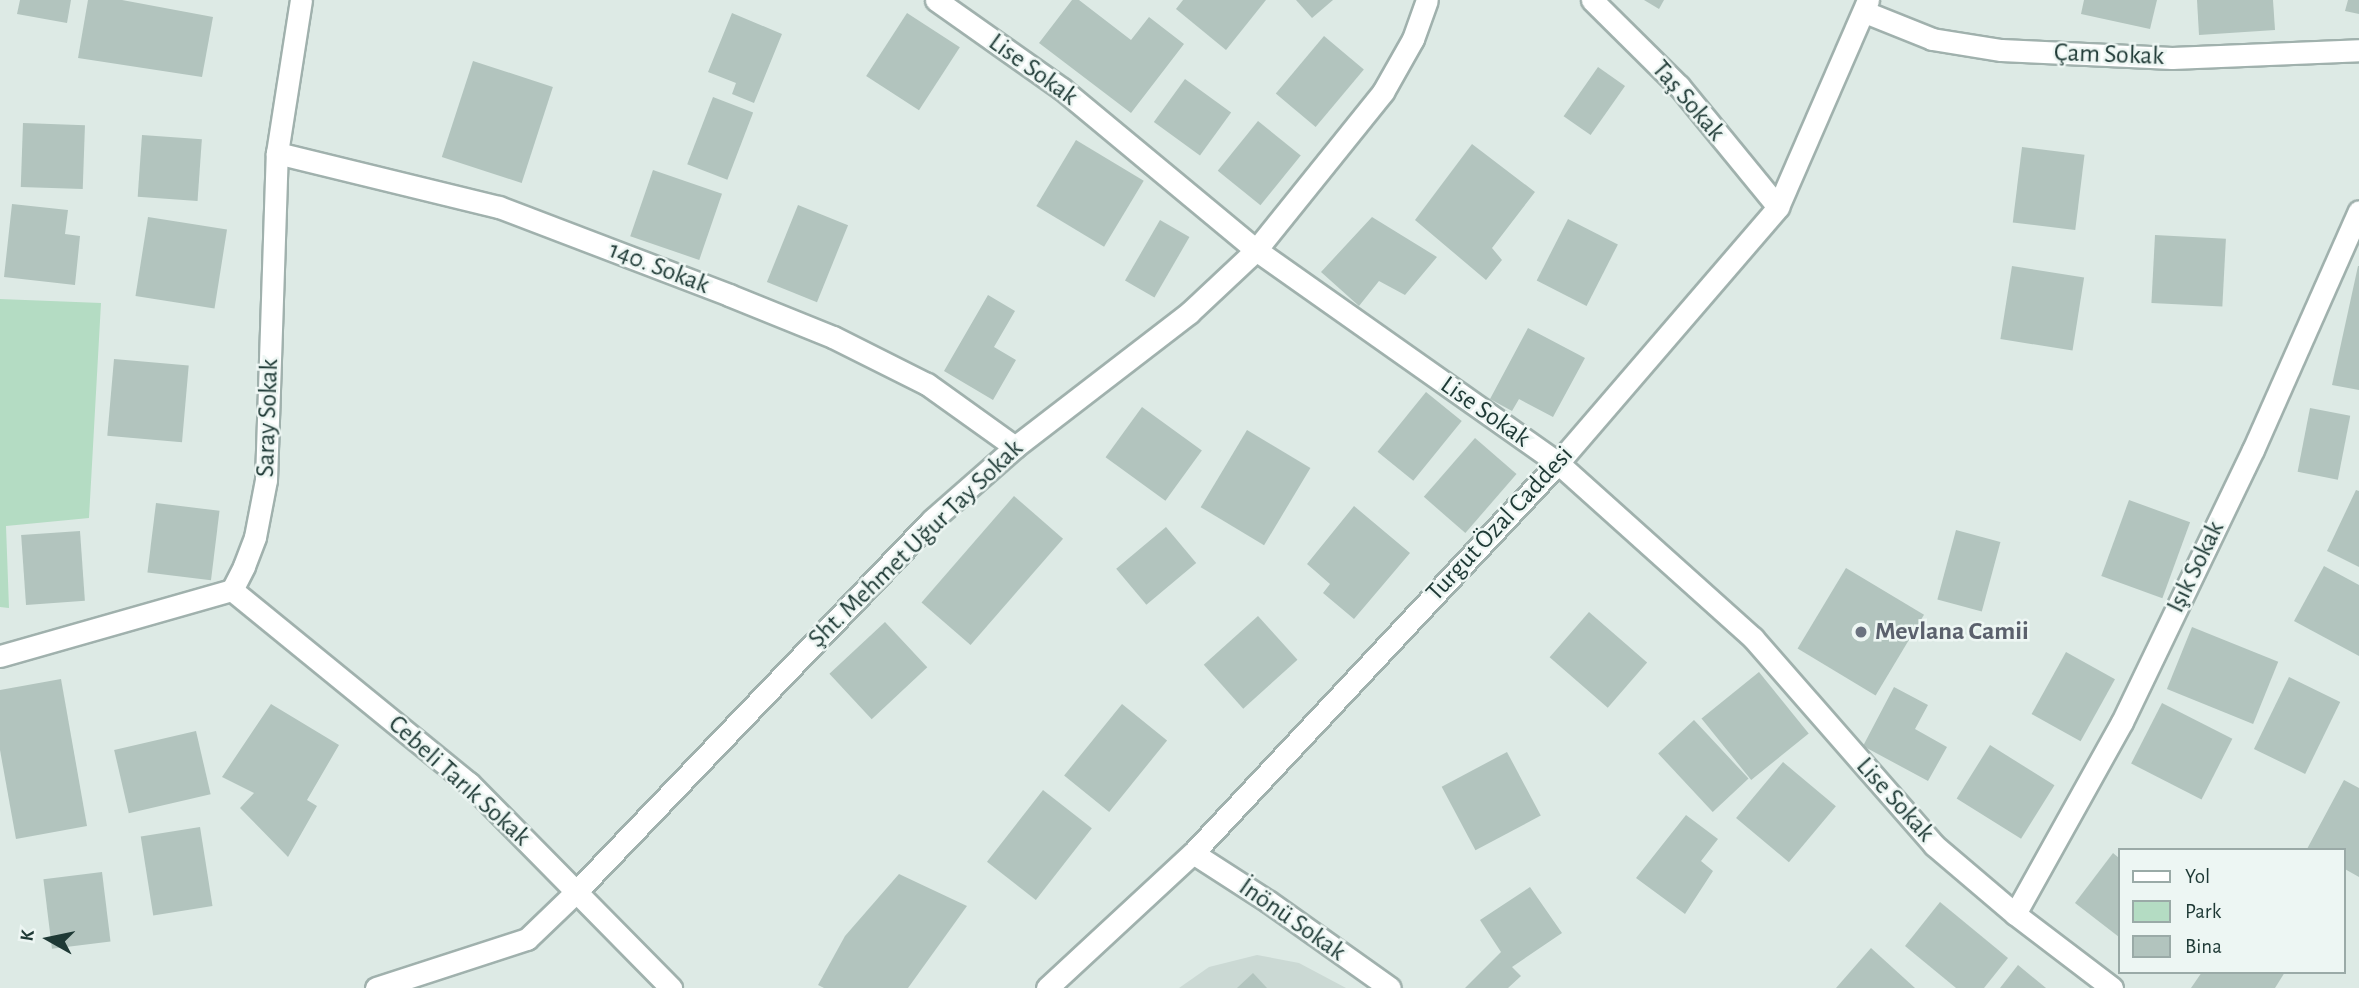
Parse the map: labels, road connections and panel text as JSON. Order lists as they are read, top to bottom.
{
  "streets": {
    "street": [
      "Çam Sokak",
      "Lise Sokak",
      "Taş Sokak",
      "140. Sokak",
      "Saray Sokak",
      "Turgut Özal Caddesi",
      "Şht. Mehmet Uğur Tay Sokak",
      "Işık Sokak",
      "Cebeli Tarık Sokak",
      "İnönü Sokak"
    ]
  },
  "crossings": [
    ["Çam Sokak", "Turgut Özal Caddesi"],
    ["Lise Sokak", "Turgut Özal Caddesi"],
    ["Lise Sokak", "Şht. Mehmet Uğur Tay Sokak"],
    ["Lise Sokak", "Işık Sokak"],
    ["Taş Sokak", "Turgut Özal Caddesi"],
    ["140. Sokak", "Saray Sokak"],
    ["140. Sokak", "Şht. Mehmet Uğur Tay Sokak"],
    ["Saray Sokak", "Cebeli Tarık Sokak"],
    ["Turgut Özal Caddesi", "İnönü Sokak"],
    ["Şht. Mehmet Uğur Tay Sokak", "Cebeli Tarık Sokak"]
  ],
  "places": ["Mevlana Camii"],
  "legend": ["Yol", "Park", "Bina"],
  "north": "left"
}
